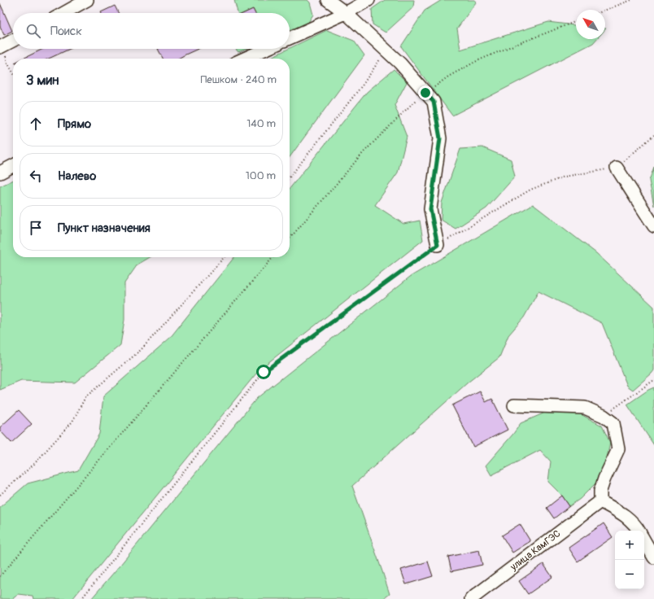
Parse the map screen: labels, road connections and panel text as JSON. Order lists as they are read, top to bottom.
{
  "streets": {
    "street": ["улица КамГЭС"]
  },
  "north": "top left",
  "page": {
    "search": "Поиск",
    "heading": ["3 мин", "Пешком · 240 m"],
    "list": [
      ["Прямо", "140 m"],
      ["Налево", "100 m"],
      "Пункт назначения"
    ],
    "map_buttons": ["+", "−"]
  }
}
